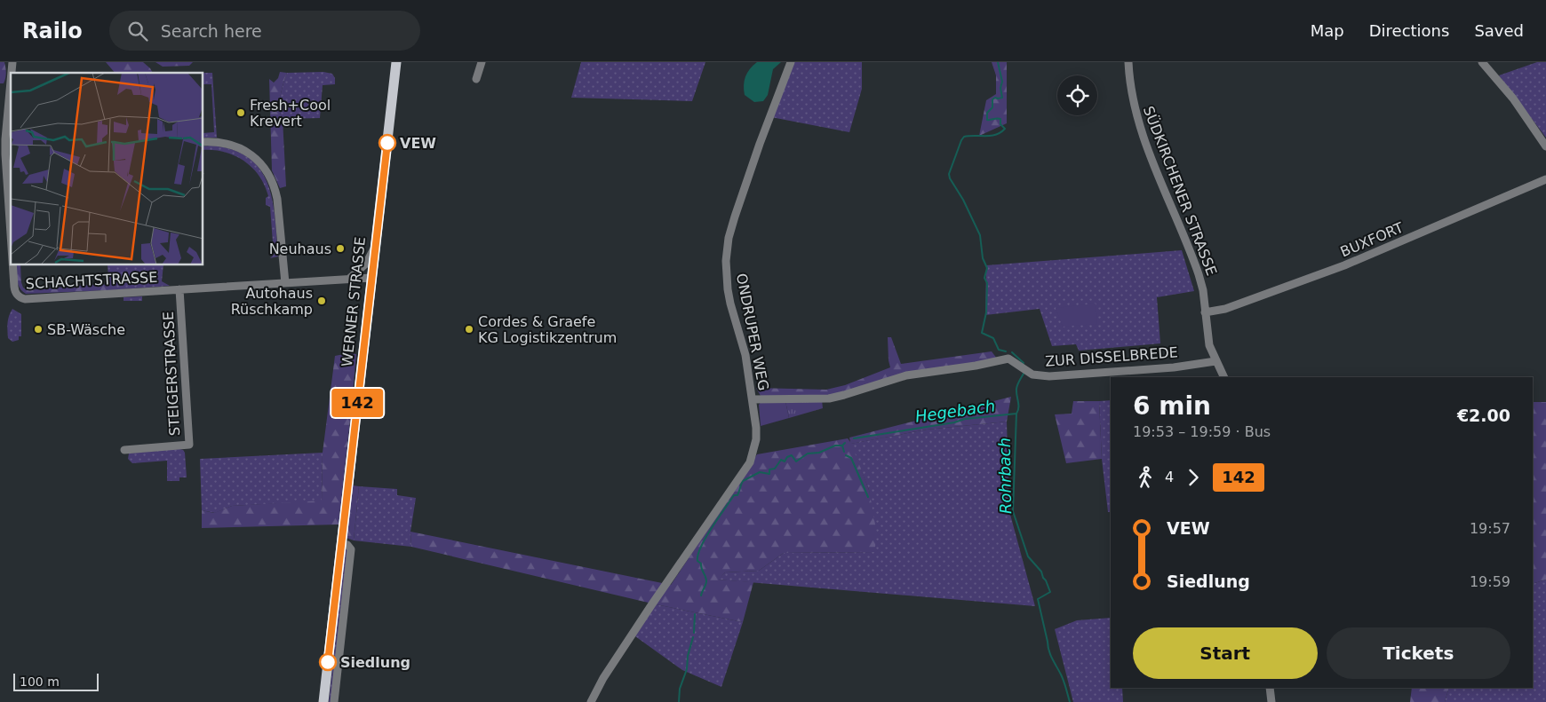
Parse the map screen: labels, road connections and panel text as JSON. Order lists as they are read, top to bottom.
{
  "streets": {
    "main road": ["WERNER STRASSE"],
    "street": [
      "SÜDKIRCHENER STRASSE",
      "BUXFORT",
      "SCHACHTSTRASSE",
      "ONDRUPER WEG",
      "ZUR DISSELBREDE",
      "STEIGERSTRASSE"
    ]
  },
  "crossings": [
    ["SÜDKIRCHENER STRASSE", "BUXFORT"],
    ["SÜDKIRCHENER STRASSE", "ZUR DISSELBREDE"],
    ["SCHACHTSTRASSE", "WERNER STRASSE"],
    ["SCHACHTSTRASSE", "STEIGERSTRASSE"],
    ["ONDRUPER WEG", "ZUR DISSELBREDE"]
  ],
  "water": ["Hegebach", "Rohrbach"],
  "places": [
    "Fresh+Cool Krevert",
    "VEW",
    "Neuhaus",
    "Autohaus Rüschkamp",
    "SB-Wäsche",
    "Cordes & Graefe KG Logistikzentrum",
    "Siedlung"
  ],
  "lines": ["bus line 142"],
  "scale_bar": "100 m",
  "page": {
    "header": "Railo",
    "search": "Search here",
    "nav": ["Map", "Directions", "Saved"],
    "on_map": "142",
    "heading": ["6 min", "19:53 – 19:59 · Bus", "€2.00"],
    "legs": ["4", "142"],
    "list": [
      {
        "name": "VEW",
        "value": "19:57"
      },
      {
        "name": "Siedlung",
        "value": "19:59"
      }
    ],
    "buttons": ["Start", "Tickets"],
    "scale": "100 m"
  }
}
